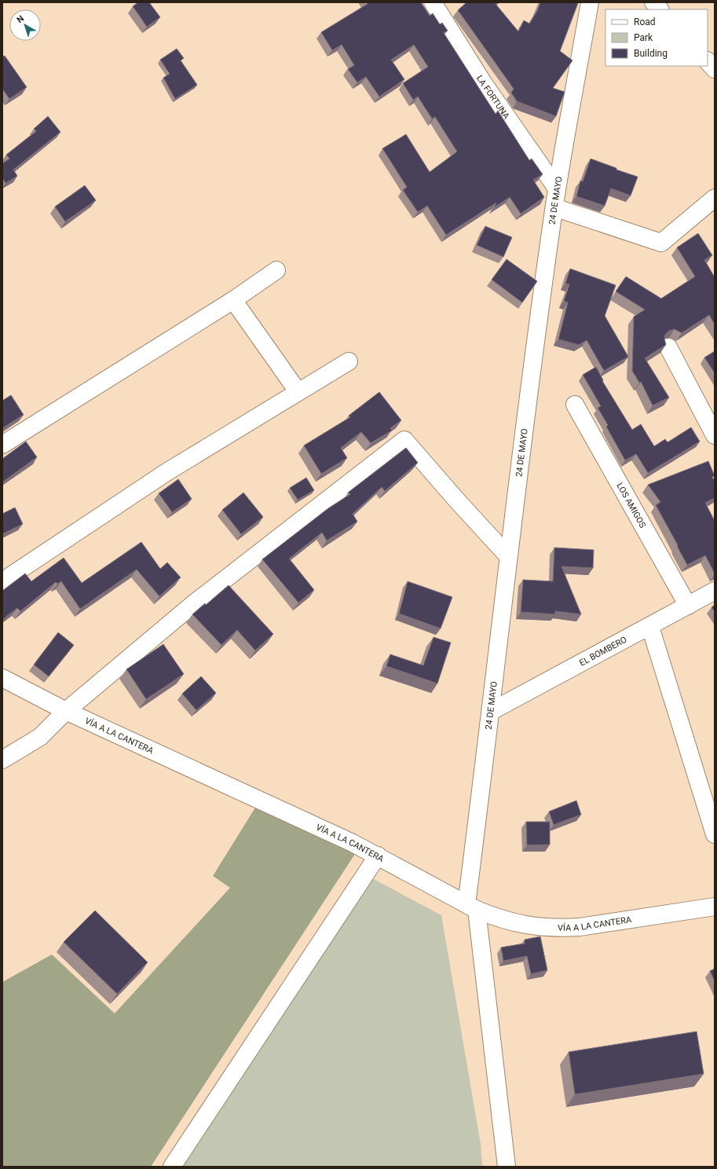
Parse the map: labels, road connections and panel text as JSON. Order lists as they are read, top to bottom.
{
  "streets": {
    "street": [
      "LA FORTUNA",
      "24 DE MAYO",
      "LOS AMIGOS",
      "EL BOMBERO",
      "VÍA A LA CANTERA"
    ]
  },
  "crossings": [
    ["LA FORTUNA", "24 DE MAYO"],
    ["24 DE MAYO", "EL BOMBERO"],
    ["24 DE MAYO", "VÍA A LA CANTERA"],
    ["LOS AMIGOS", "EL BOMBERO"]
  ],
  "legend": ["Road", "Park", "Building"],
  "north": "top left"
}
